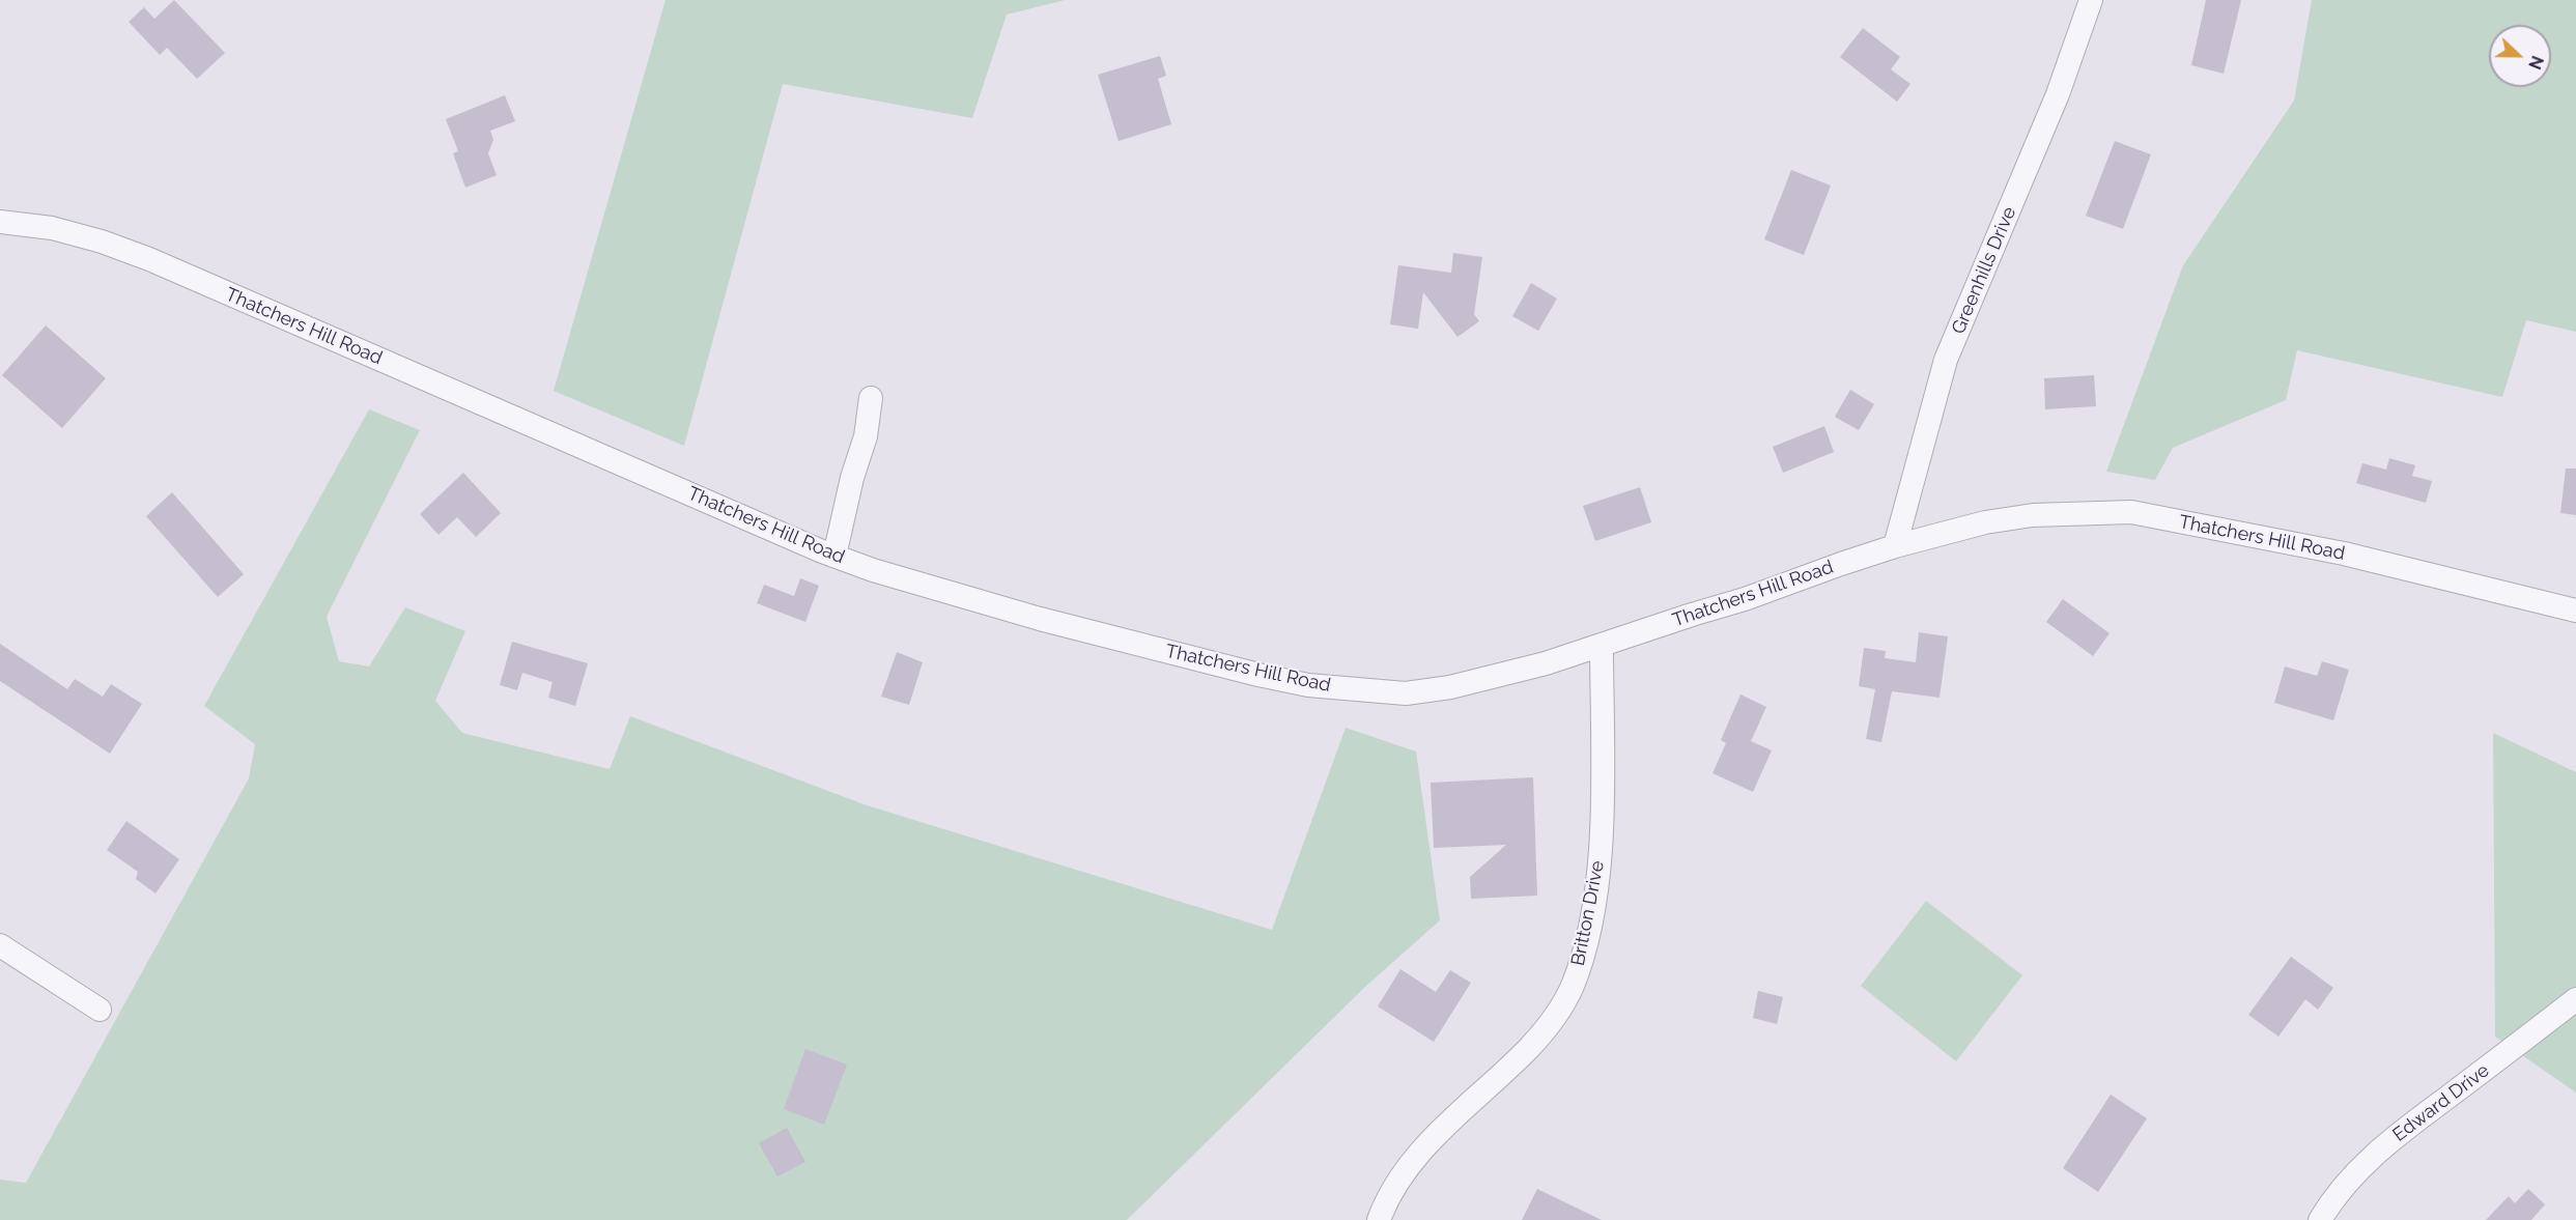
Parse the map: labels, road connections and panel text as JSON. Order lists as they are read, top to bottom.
{
  "streets": {
    "street": [
      "Greenhills Drive",
      "Thatchers Hill Road",
      "Britton Drive",
      "Edward Drive"
    ]
  },
  "crossings": [
    ["Greenhills Drive", "Thatchers Hill Road"],
    ["Thatchers Hill Road", "Britton Drive"]
  ],
  "north": "right"
}
